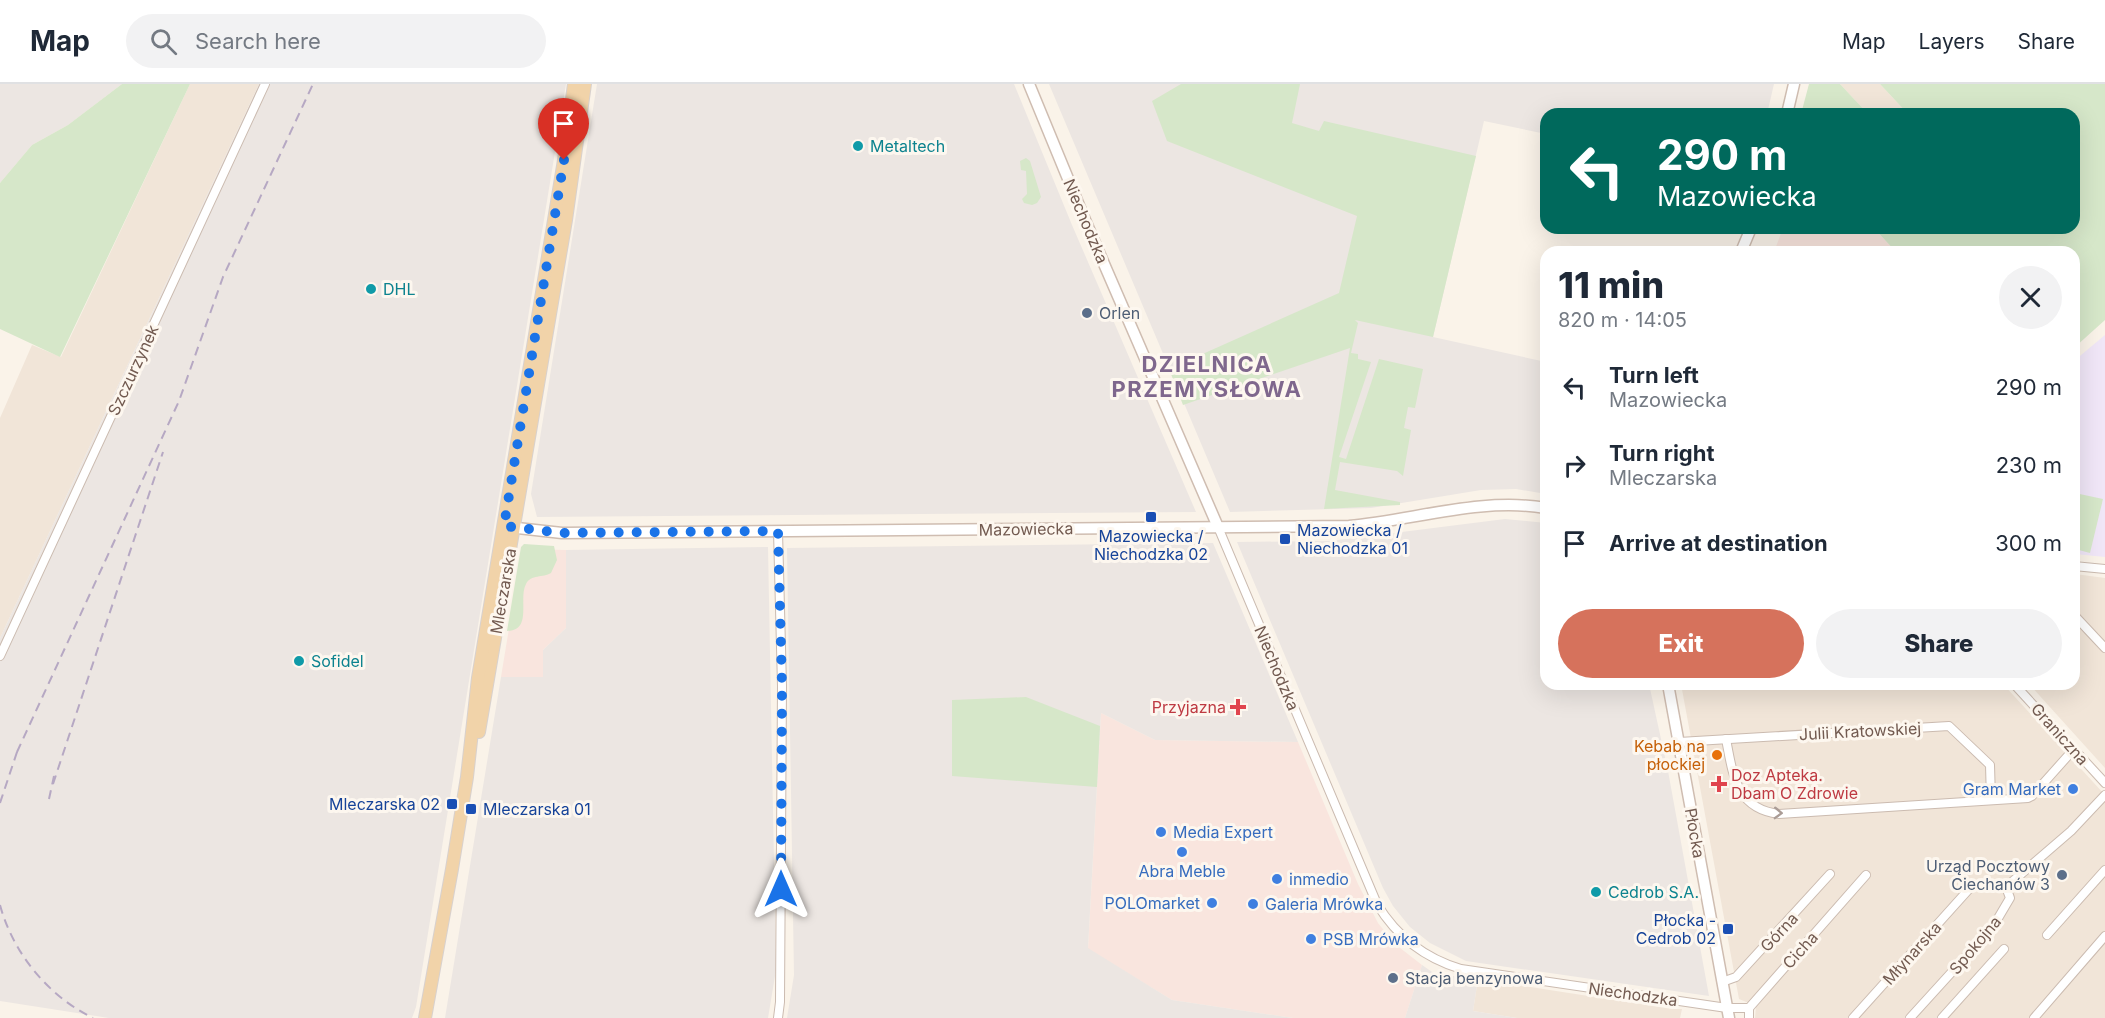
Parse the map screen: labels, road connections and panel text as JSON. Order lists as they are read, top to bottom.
{
  "streets": {
    "main road": ["Mleczarska"],
    "street": [
      "Niechodzka",
      "Szczurzynek",
      "Mazowiecka",
      "Julii Kratowskiej",
      "Graniczna",
      "Płocka",
      "Górna",
      "Spokojna",
      "Cicha",
      "Młynarska"
    ]
  },
  "crossings": [
    ["Niechodzka", "Mazowiecka"],
    ["Niechodzka", "Płocka"],
    ["Mazowiecka", "Mleczarska"],
    ["Julii Kratowskiej", "Płocka"],
    ["Płocka", "Górna"]
  ],
  "districts": ["DZIELNICA PRZEMYSŁOWA"],
  "places": {
    "other": [
      "Metaltech",
      "DHL",
      "Orlen",
      "Sofidel",
      "Kebab na płockiej",
      "Gram Market",
      "Media Expert",
      "Abra Meble",
      "Urząd Pocztowy Ciechanów 3",
      "inmedio",
      "Cedrob S.A.",
      "POLOmarket",
      "Galeria Mrówka",
      "PSB Mrówka",
      "Stacja benzynowa"
    ],
    "transit": [
      "Mazowiecka / Niechodzka 02",
      "Mazowiecka / Niechodzka 01",
      "Mleczarska 02",
      "Mleczarska 01",
      "Płocka - Cedrob 02"
    ],
    "health": ["Przyjazna", "Doz Apteka. Dbam O Zdrowie"]
  },
  "page": {
    "header": "Map",
    "search": "Search here",
    "nav": ["Map", "Layers", "Share"],
    "turn": ["290 m", "Mazowiecka"],
    "heading": ["11 min", "820 m · 14:05"],
    "list": [
      {
        "name": "Turn left",
        "note": "Mazowiecka",
        "value": "290 m"
      },
      {
        "name": "Turn right",
        "note": "Mleczarska",
        "value": "230 m"
      },
      {
        "name": "Arrive at destination",
        "value": "300 m"
      }
    ],
    "buttons": ["Exit", "Share"]
  }
}
